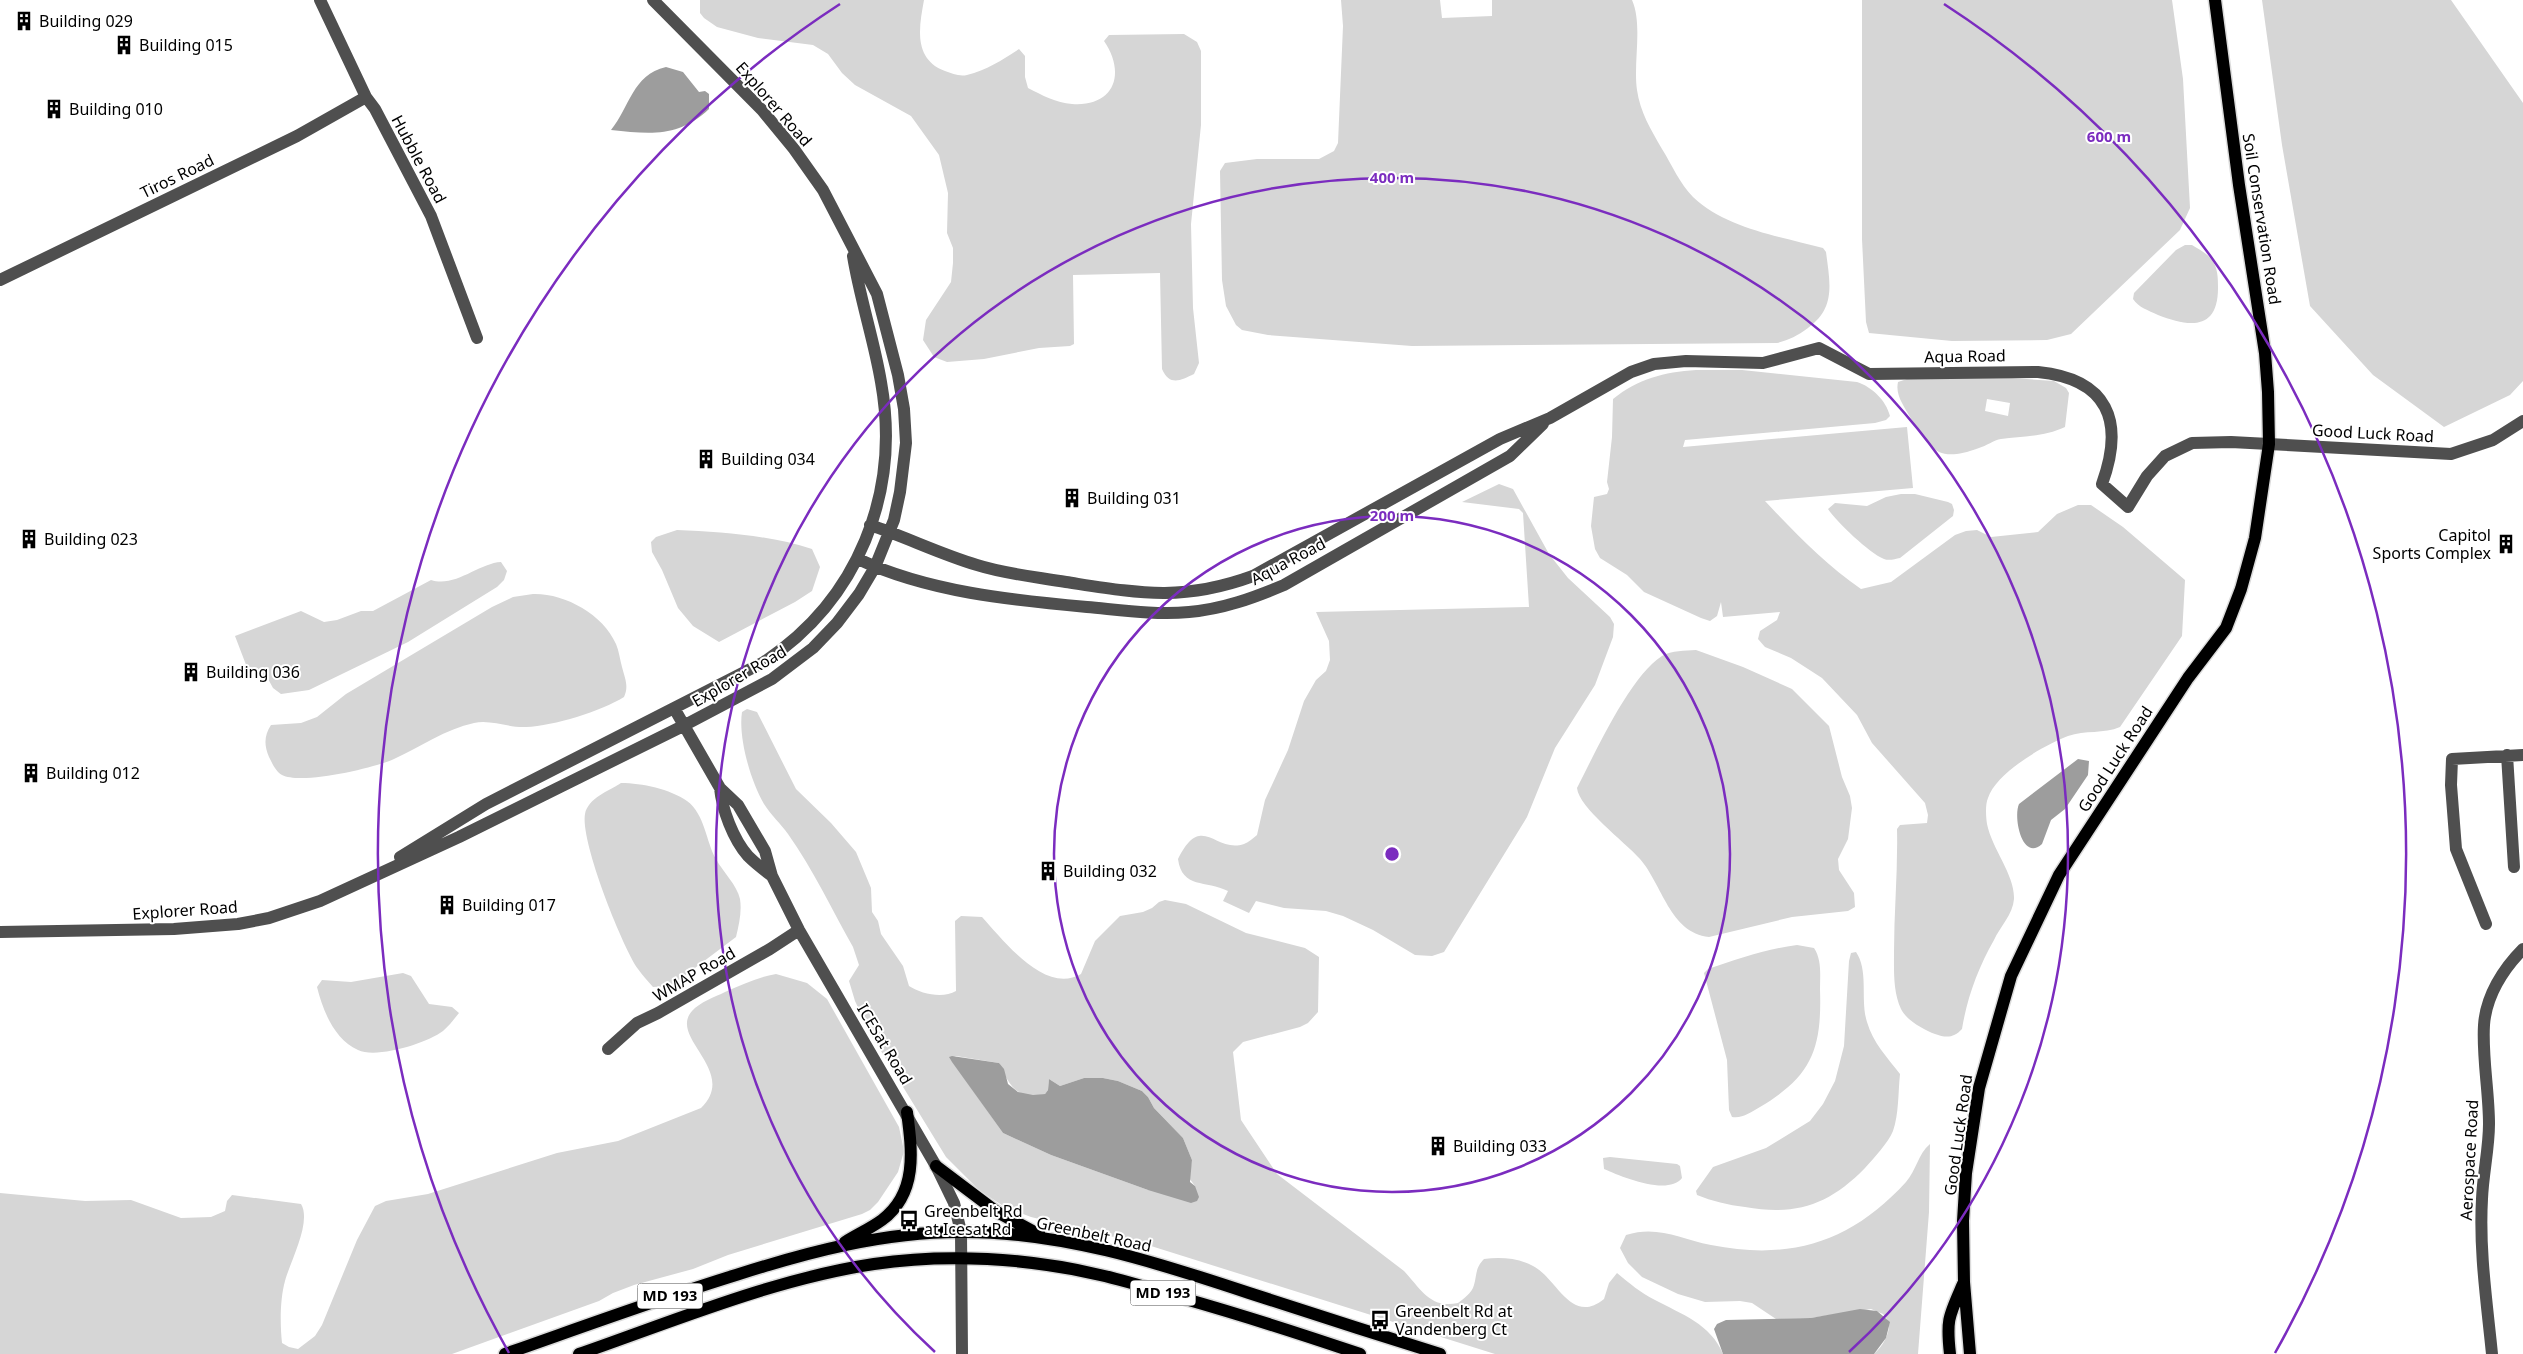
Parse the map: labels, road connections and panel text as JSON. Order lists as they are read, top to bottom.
{
  "streets": {
    "main road": [
      "Soil Conservation Road",
      "Good Luck Road",
      "Greenbelt Road",
      "MD 193"
    ],
    "street": [
      "Explorer Road",
      "Hubble Road",
      "Tiros Road",
      "Aqua Road",
      "WMAP Road",
      "ICESat Road",
      "Aerospace Road"
    ]
  },
  "crossings": [
    ["Explorer Road", "Aqua Road"],
    ["Explorer Road", "ICESat Road"],
    ["Hubble Road", "Tiros Road"],
    ["Soil Conservation Road", "Aqua Road"],
    ["Soil Conservation Road", "Good Luck Road"],
    ["Aqua Road", "Good Luck Road"],
    ["WMAP Road", "ICESat Road"],
    ["ICESat Road", "Greenbelt Road"],
    ["ICESat Road", "MD 193"]
  ],
  "places": {
    "building": [
      "Building 029",
      "Building 015",
      "Building 010",
      "Building 034",
      "Building 031",
      "Building 023",
      "Capitol Sports Complex",
      "Building 036",
      "Building 012",
      "Building 032",
      "Building 017",
      "Building 033"
    ],
    "bus stop": ["Greenbelt Rd at Icesat Rd", "Greenbelt Rd at Vandenberg Ct"]
  },
  "rings": ["600 m", "400 m", "200 m"]
}
